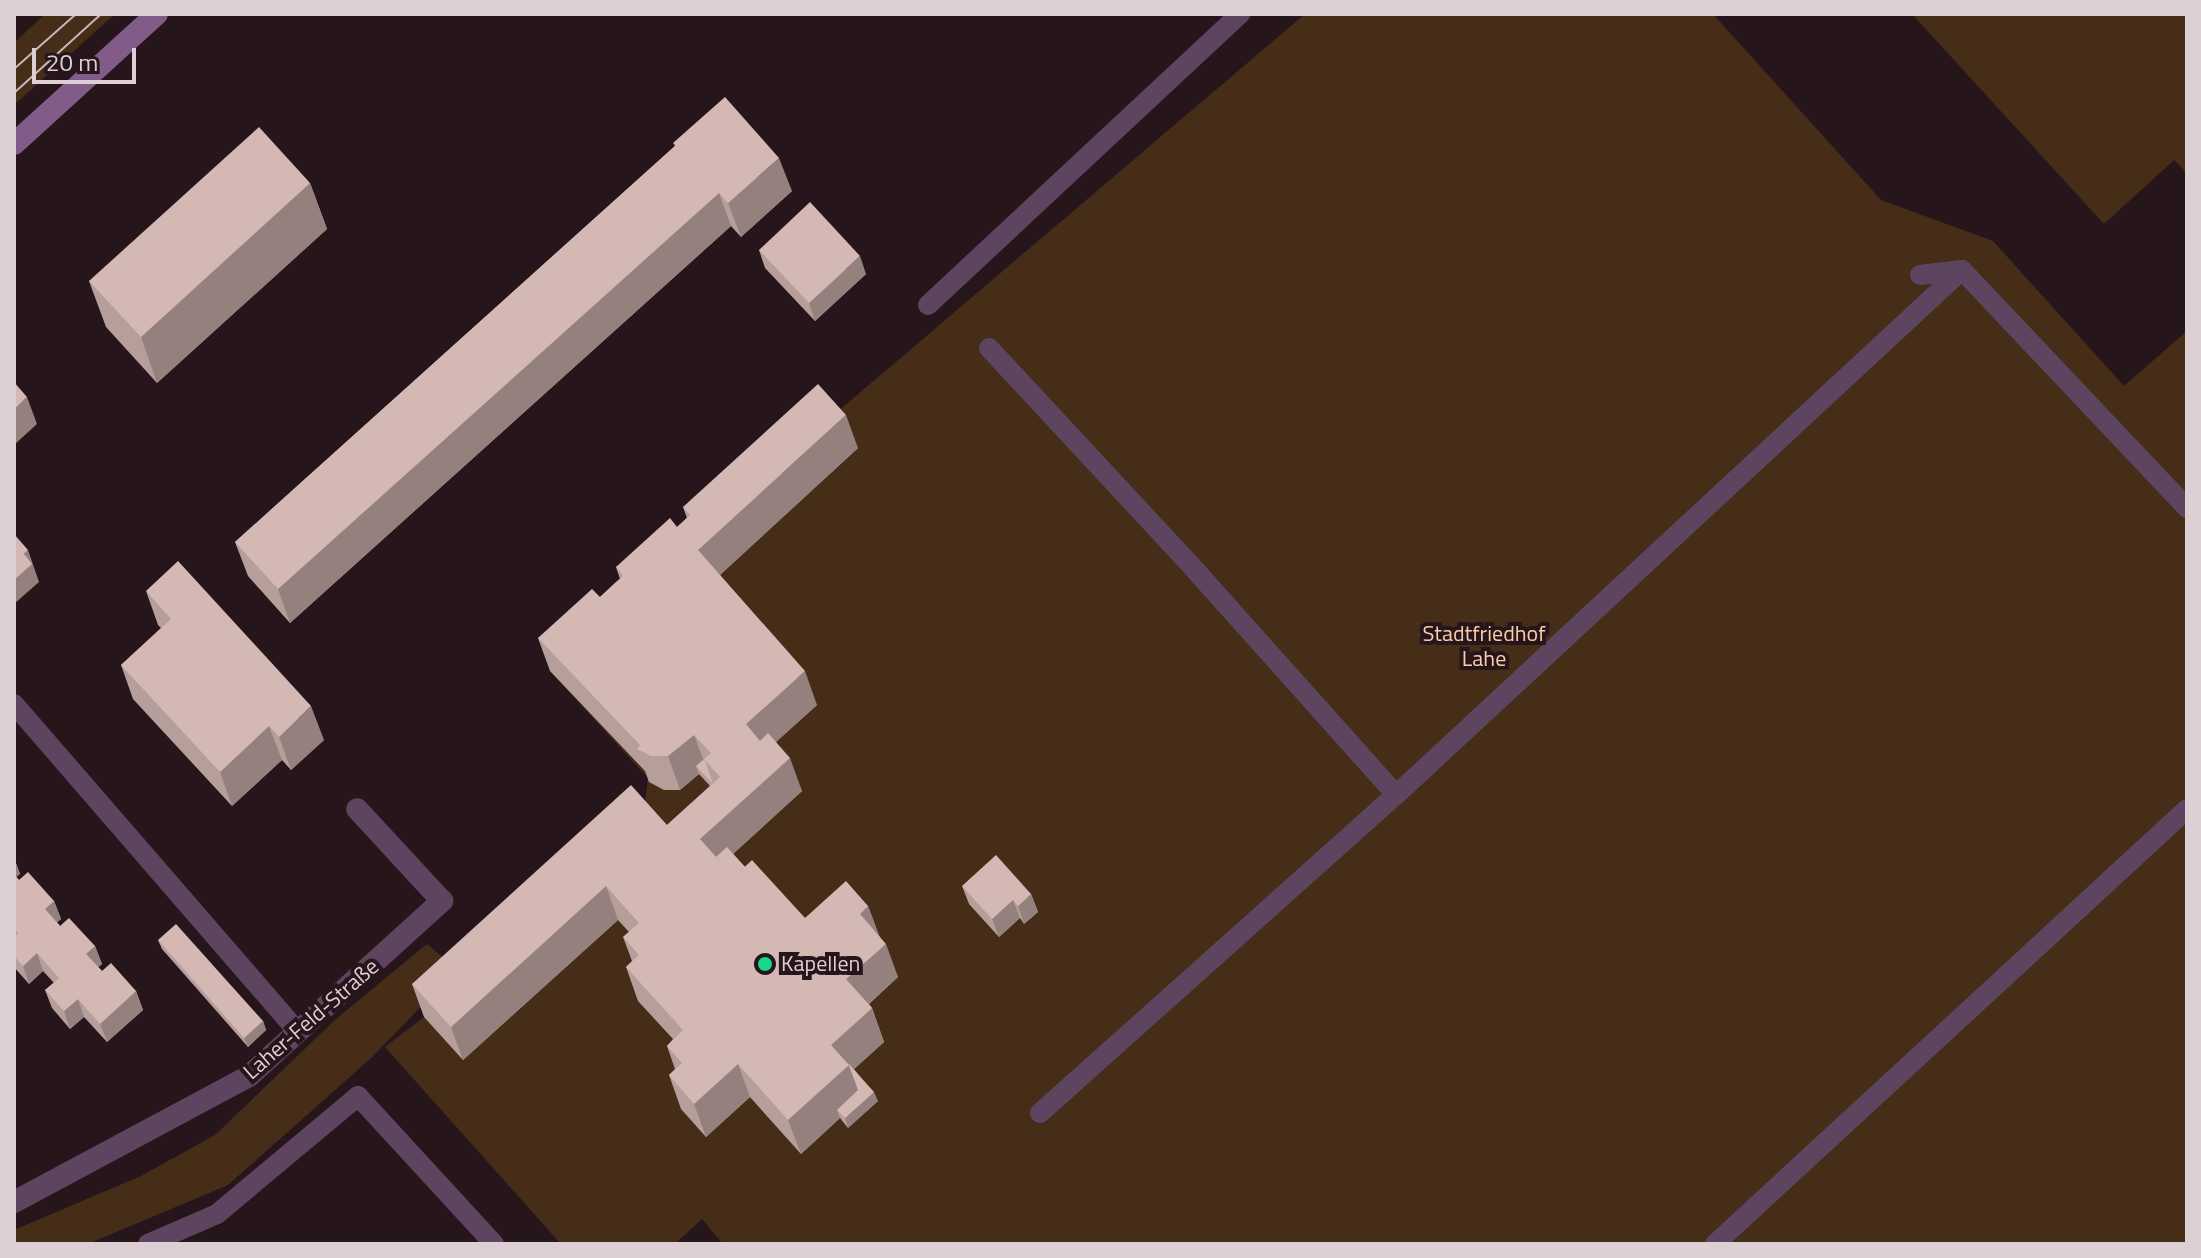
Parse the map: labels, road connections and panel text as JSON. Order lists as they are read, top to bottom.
{
  "streets": {
    "street": ["Laher-Feld-Straße"]
  },
  "parks": ["Stadtfriedhof Lahe"],
  "places": ["Kapellen"],
  "scale_bar": "20 m"
}
